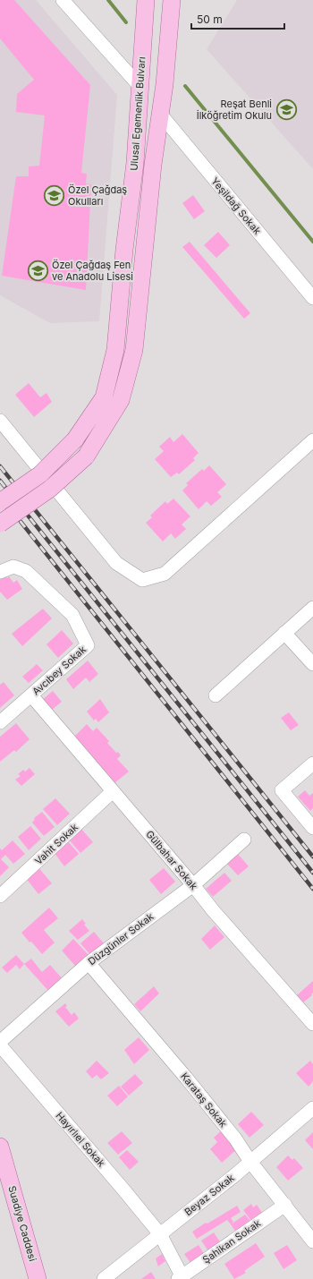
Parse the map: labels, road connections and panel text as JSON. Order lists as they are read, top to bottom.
{
  "streets": {
    "main road": ["Ulusal Egemenlik Bulvarı", "Suadiye Caddesi"],
    "street": [
      "Yeşildağ Sokak",
      "Avcıbey Sokak",
      "Vahit Sokak",
      "Gülbahar Sokak",
      "Düzgünler Sokak",
      "Karataş Sokak",
      "Hayırlıel Sokak",
      "Beyaz Sokak",
      "Şahikan Sokak"
    ]
  },
  "crossings": [
    ["Ulusal Egemenlik Bulvarı", "Yeşildağ Sokak"],
    ["Avcıbey Sokak", "Gülbahar Sokak"],
    ["Vahit Sokak", "Gülbahar Sokak"],
    ["Gülbahar Sokak", "Düzgünler Sokak"],
    ["Düzgünler Sokak", "Karataş Sokak"],
    ["Karataş Sokak", "Beyaz Sokak"],
    ["Karataş Sokak", "Şahikan Sokak"],
    ["Hayırlıel Sokak", "Beyaz Sokak"],
    ["Hayırlıel Sokak", "Şahikan Sokak"]
  ],
  "places": {
    "school or university": ["Reşat Benli İlköğretim Okulu", "Özel Çağdaş Okulları", "Özel Çağdaş Fen ve Anadolu Lisesi"]
  },
  "scale_bar": "50 m"
}
